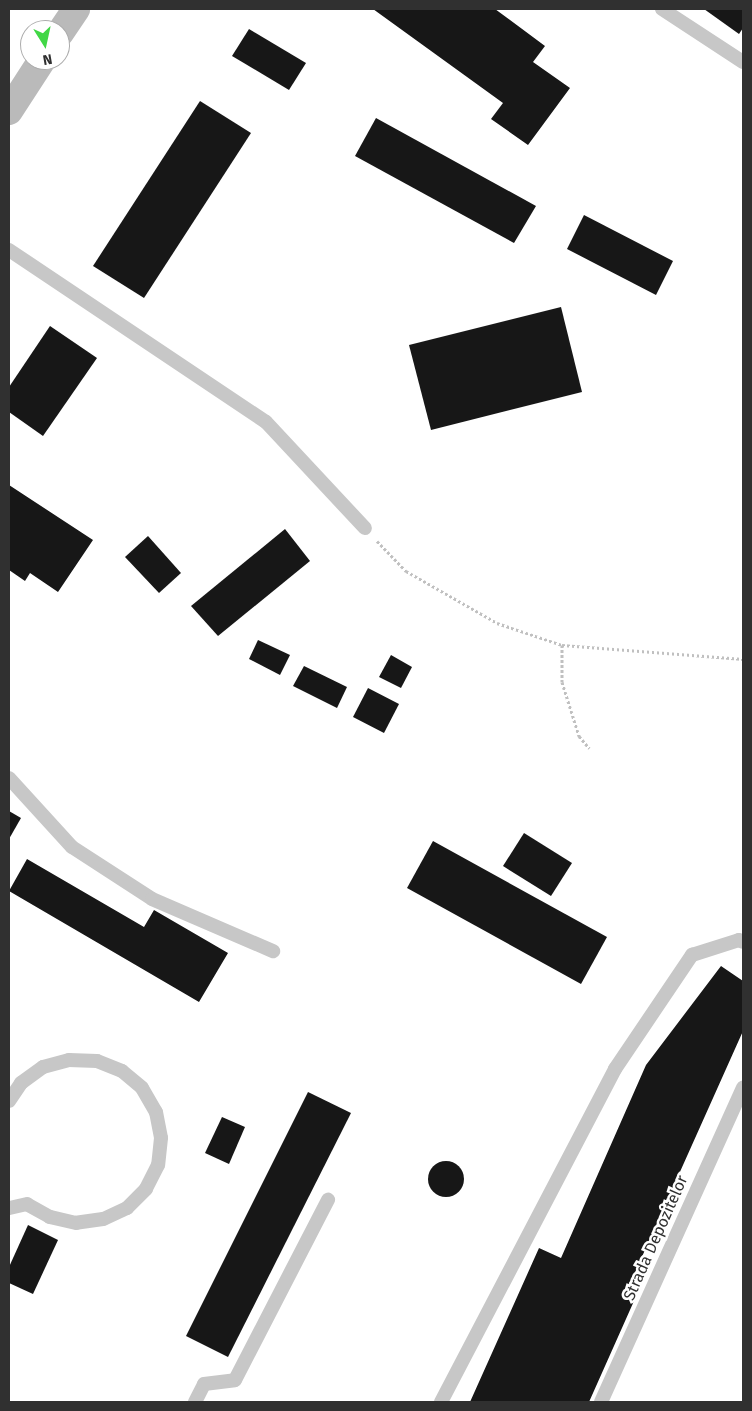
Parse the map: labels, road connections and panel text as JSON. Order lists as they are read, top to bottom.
{
  "streets": {
    "lane": ["Strada Depozitelor"]
  },
  "north": "bottom"
}
